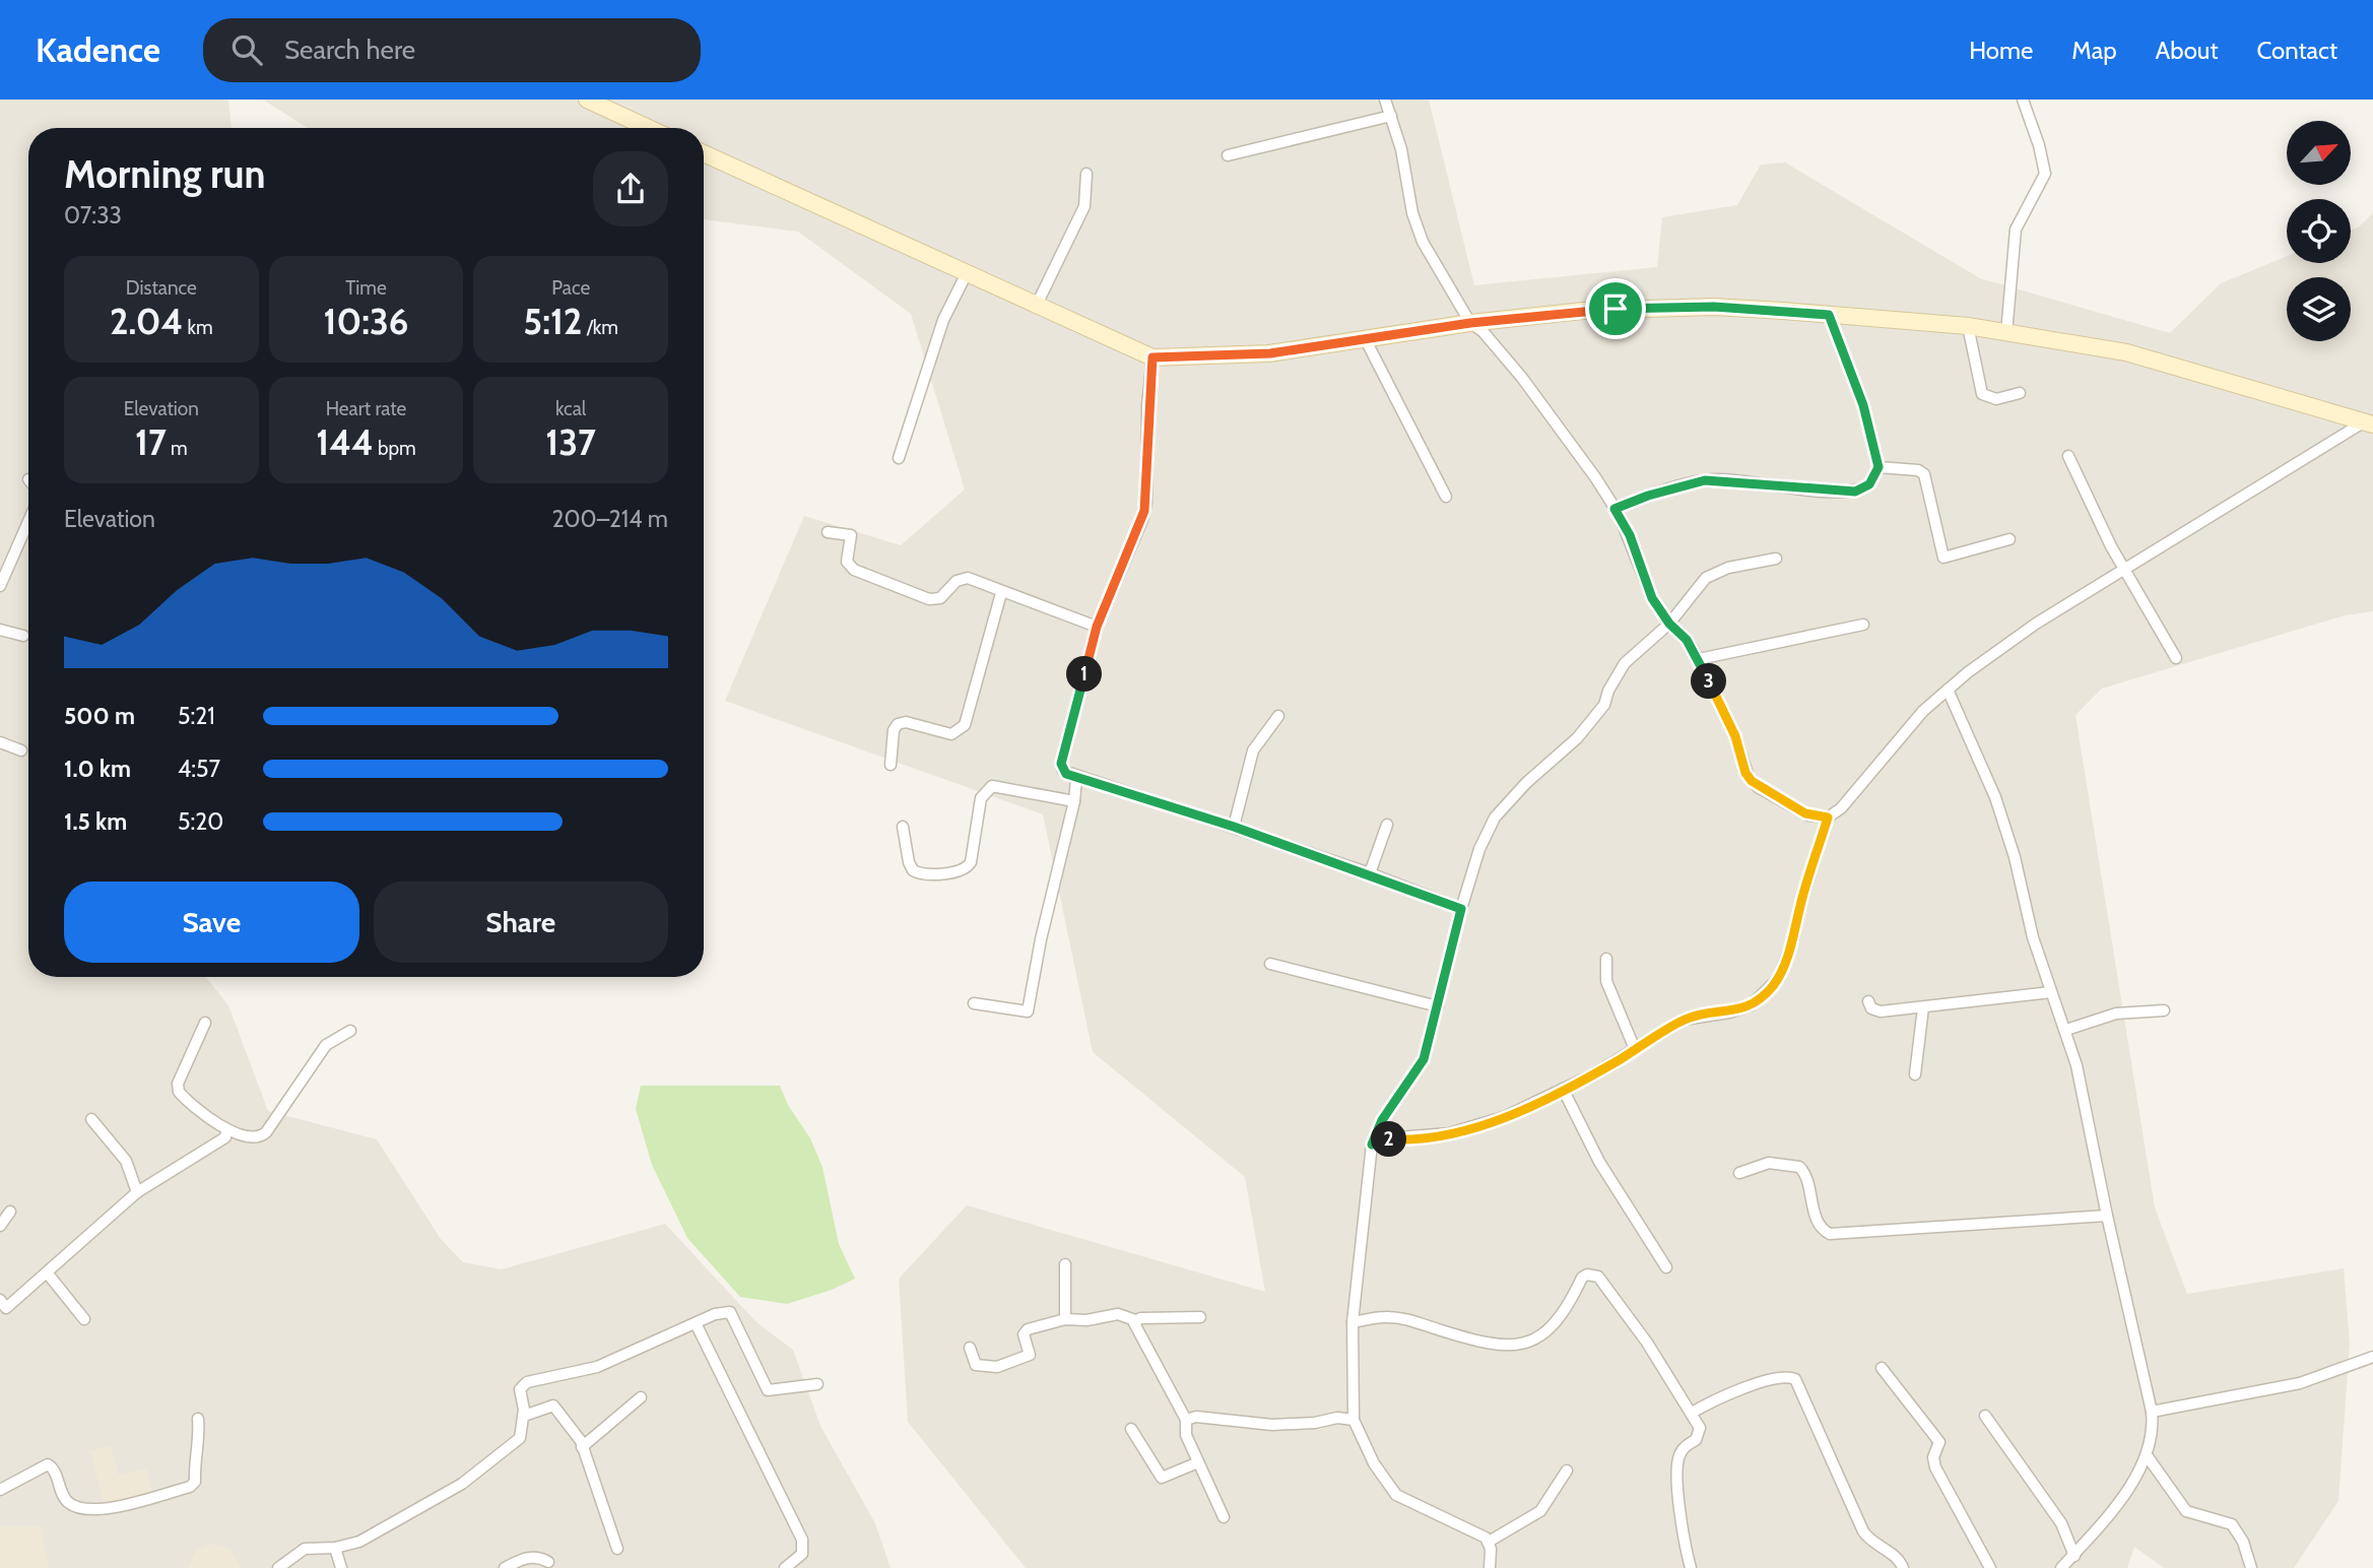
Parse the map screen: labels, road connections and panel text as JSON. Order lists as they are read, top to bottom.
{
  "north": "top right",
  "page": {
    "header": "Kadence",
    "search": "Search here",
    "nav": [
      "Home",
      "Map",
      "About",
      "Contact"
    ],
    "heading": ["Morning run", "07:33"],
    "stats": [
      ["Distance", "2.04 km"],
      ["Time", "10:36"],
      ["Pace", "5:12 /km"],
      ["Elevation", "17 m"],
      ["Heart rate", "144 bpm"],
      ["kcal", "137"]
    ],
    "chart": ["Elevation", "200–214 m"],
    "pins": ["1", "3", "2"],
    "list": [
      {
        "name": "500 m",
        "note": "5:21"
      },
      {
        "name": "1.0 km",
        "note": "4:57"
      },
      {
        "name": "1.5 km",
        "note": "5:20"
      }
    ],
    "buttons": ["Save", "Share"]
  }
}
